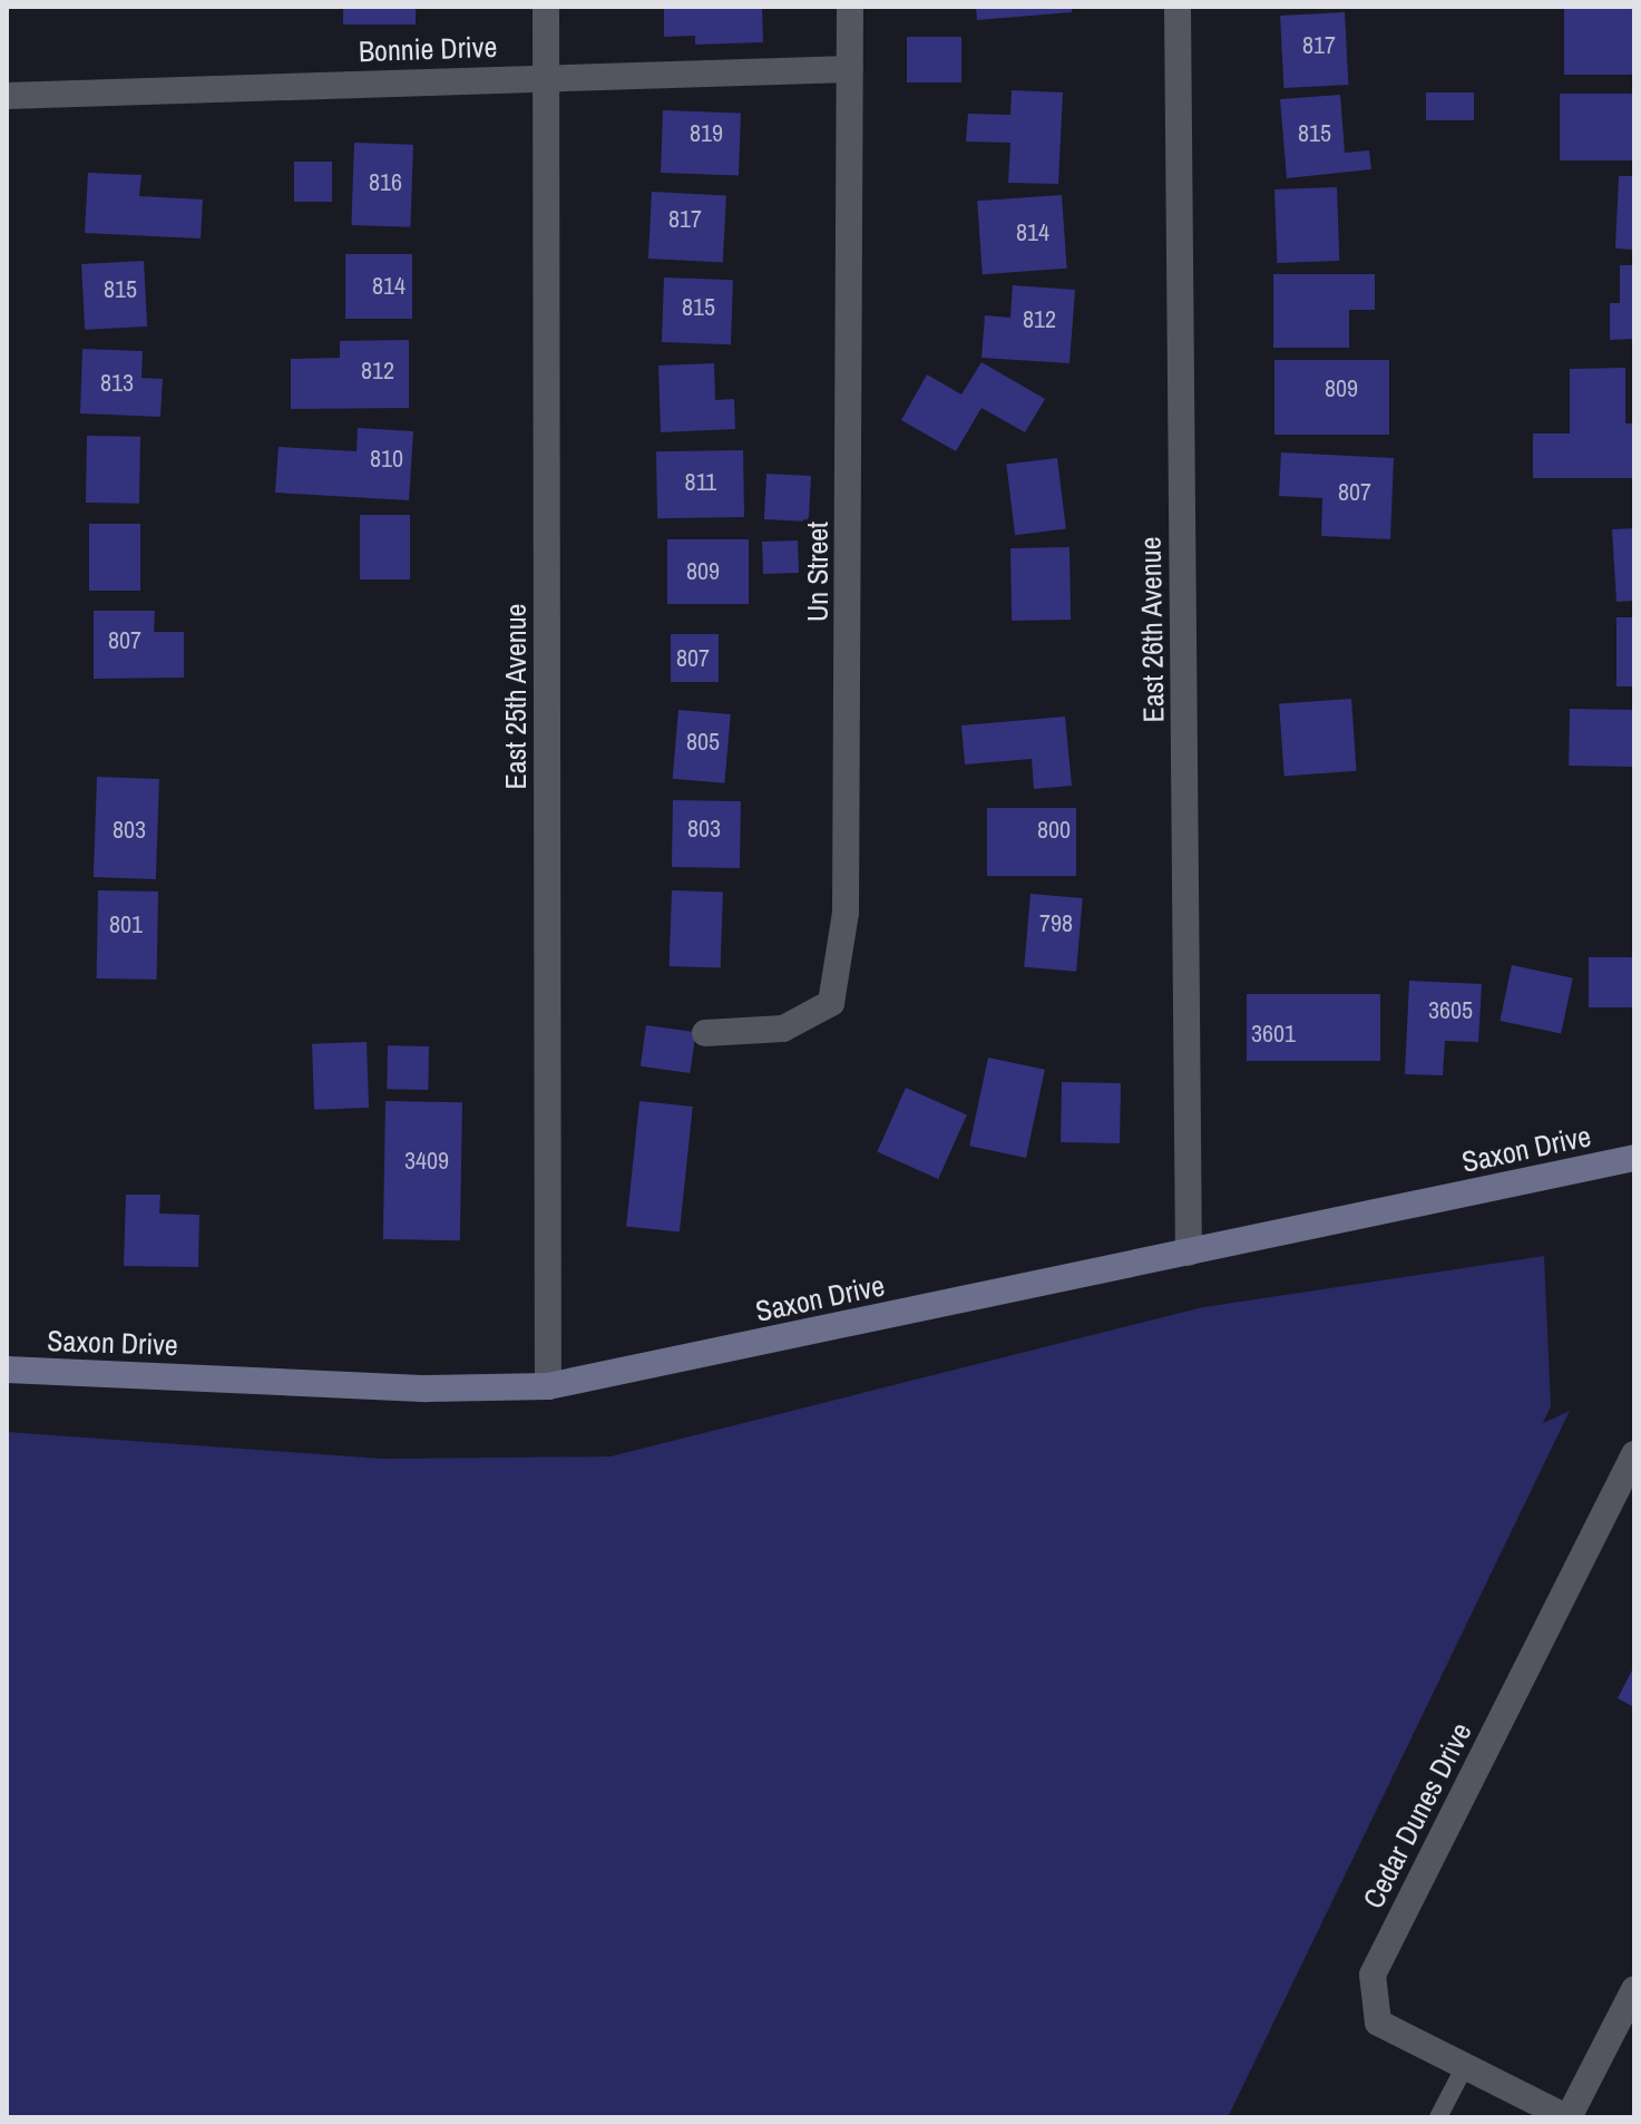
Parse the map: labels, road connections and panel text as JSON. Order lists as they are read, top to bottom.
{
  "streets": {
    "street": [
      "Bonnie Drive",
      "Un Street",
      "East 26th Avenue",
      "East 25th Avenue",
      "Saxon Drive",
      "Cedar Dunes Drive"
    ]
  },
  "crossings": [
    ["Bonnie Drive", "Un Street"],
    ["Bonnie Drive", "East 25th Avenue"],
    ["East 26th Avenue", "Saxon Drive"],
    ["East 25th Avenue", "Saxon Drive"]
  ],
  "house_numbers": [
    "817",
    "819",
    "815",
    "816",
    "817",
    "814",
    "814",
    "815",
    "815",
    "812",
    "812",
    "813",
    "809",
    "810",
    "811",
    "807",
    "809",
    "807",
    "807",
    "805",
    "803",
    "803",
    "800",
    "798",
    "801",
    "3605",
    "3601",
    "3409"
  ]
}
